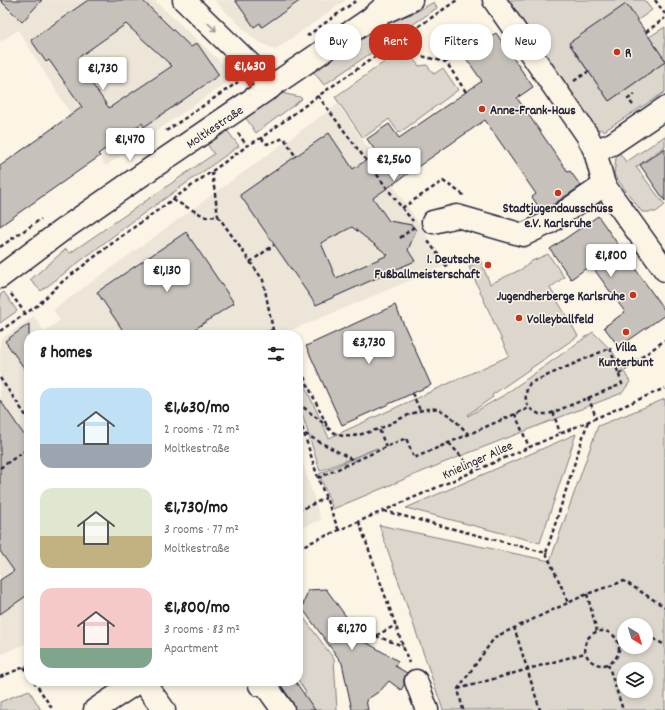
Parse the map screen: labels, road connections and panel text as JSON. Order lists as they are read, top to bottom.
{
  "streets": {
    "main road": ["Moltkestraße"],
    "path": ["Knielinger Allee"]
  },
  "places": [
    "R",
    "Anne-Frank-Haus",
    "Stadtjugendausschuss e.V. Karlsruhe",
    "1. Deutsche Fußballmeisterschaft",
    "Jugendherberge Karlsruhe",
    "Volleyballfeld",
    "Villa Kunterbunt"
  ],
  "north": "bottom right",
  "page": {
    "chip": [
      "Buy",
      "Rent",
      "Filters",
      "New"
    ],
    "price": [
      "€1,630",
      "€1,730",
      "€1,470",
      "€2,560",
      "€1,800",
      "€1,130",
      "€3,730",
      "€1,270"
    ],
    "heading": "8 homes",
    "list": [
      {
        "name": "€1,630/mo",
        "note": "2 rooms · 72 m² · Moltkestraße"
      },
      {
        "name": "€1,730/mo",
        "note": "3 rooms · 77 m² · Moltkestraße"
      },
      {
        "name": "€1,800/mo",
        "note": "3 rooms · 83 m² · Apartment"
      }
    ]
  }
}
